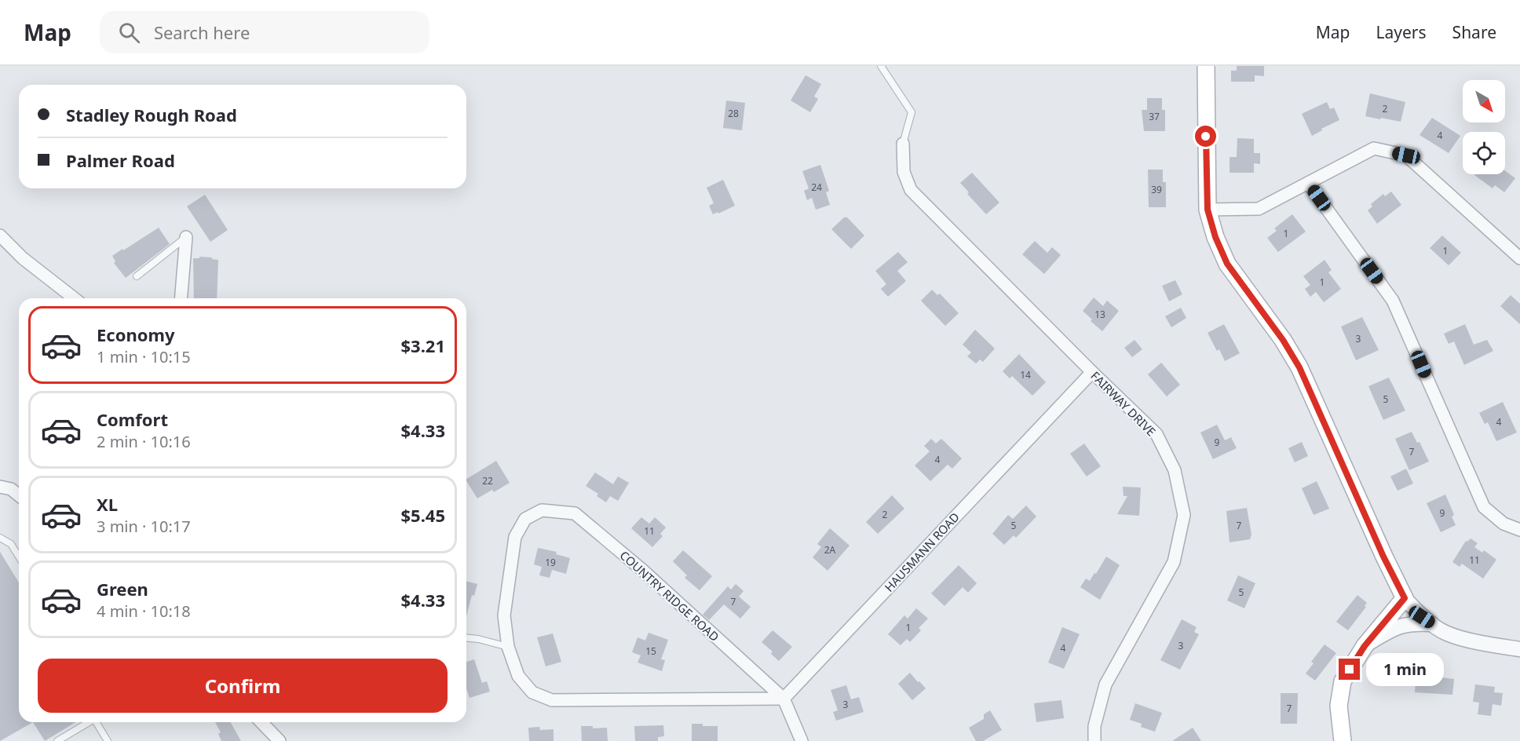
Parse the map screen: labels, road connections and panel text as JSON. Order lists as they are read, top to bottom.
{
  "streets": {
    "street": ["FAIRWAY DRIVE", "HAUSMANN ROAD", "COUNTRY RIDGE ROAD"]
  },
  "crossings": [
    ["FAIRWAY DRIVE", "HAUSMANN ROAD"],
    ["HAUSMANN ROAD", "COUNTRY RIDGE ROAD"]
  ],
  "house_numbers": [
    "2",
    "28",
    "37",
    "4",
    "24",
    "39",
    "1",
    "1",
    "1",
    "13",
    "3",
    "14",
    "5",
    "4",
    "9",
    "7",
    "4",
    "22",
    "9",
    "2",
    "5",
    "7",
    "11",
    "2A",
    "11",
    "19",
    "5",
    "7",
    "1",
    "3",
    "4",
    "15",
    "3",
    "7"
  ],
  "north": "bottom right",
  "page": {
    "header": "Map",
    "search": "Search here",
    "nav": ["Map", "Layers", "Share"],
    "banner": ["Stadley Rough Road", "Palmer Road"],
    "list": [
      {
        "name": "Economy",
        "note": "1 min · 10:15",
        "value": "$3.21"
      },
      {
        "name": "Comfort",
        "note": "2 min · 10:16",
        "value": "$4.33"
      },
      {
        "name": "XL",
        "note": "3 min · 10:17",
        "value": "$5.45"
      },
      {
        "name": "Green",
        "note": "4 min · 10:18",
        "value": "$4.33"
      }
    ],
    "buttons": "Confirm",
    "bubble": "1 min"
  }
}
